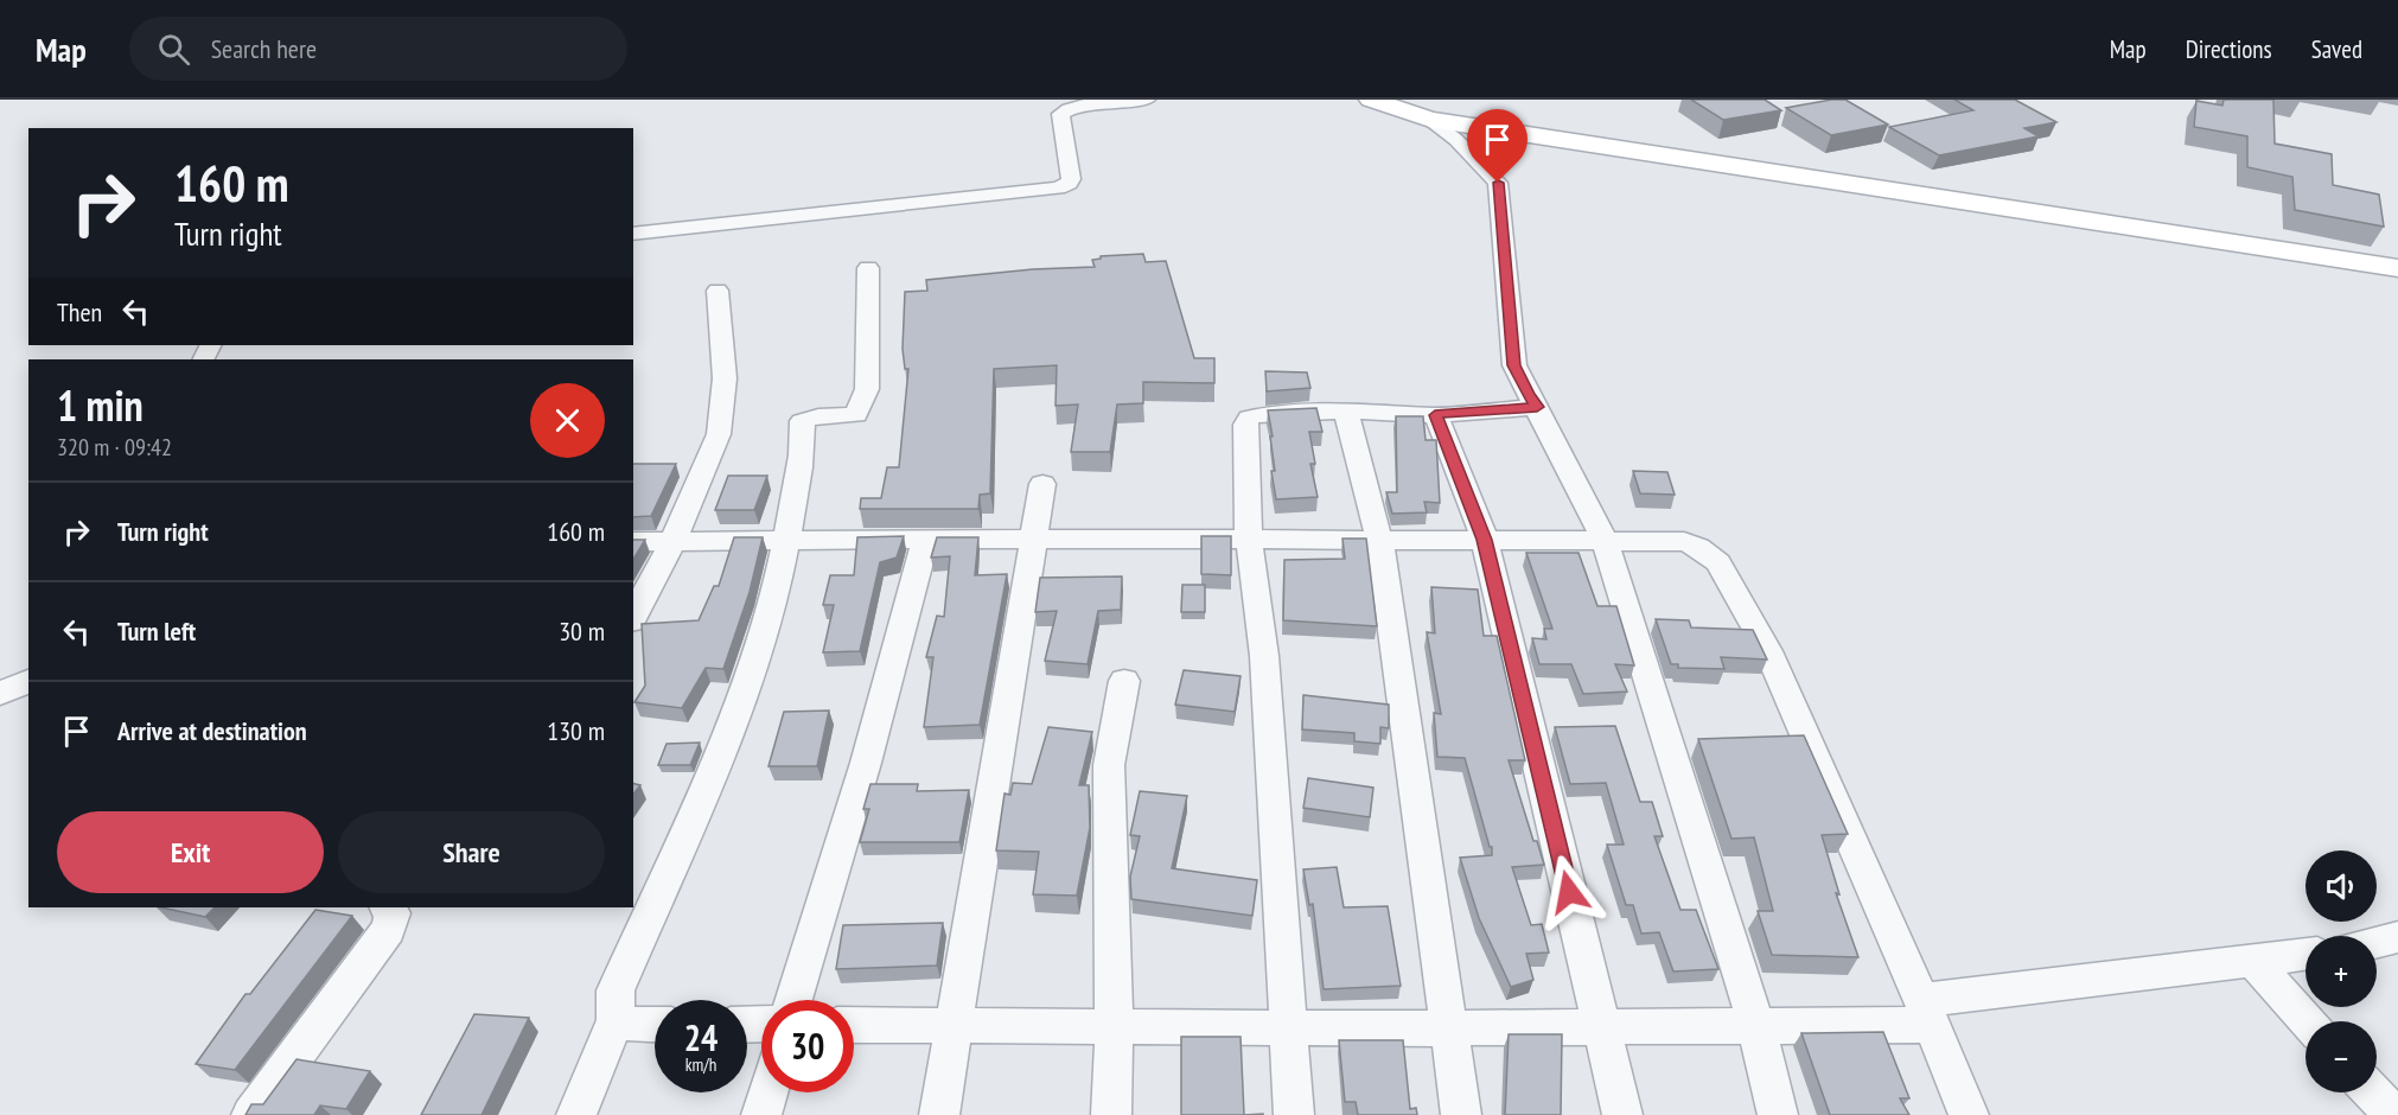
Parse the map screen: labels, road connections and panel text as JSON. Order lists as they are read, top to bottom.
{
  "page": {
    "header": "Map",
    "search": "Search here",
    "nav": ["Map", "Directions", "Saved"],
    "turn": ["160 m", "Turn right"],
    "then": "Then",
    "heading": ["1 min", "320 m · 09:42"],
    "list": [
      {
        "name": "Turn right",
        "value": "160 m"
      },
      {
        "name": "Turn left",
        "value": "30 m"
      },
      {
        "name": "Arrive at destination",
        "value": "130 m"
      }
    ],
    "buttons": ["Exit", "Share"],
    "map_buttons": ["+", "−"],
    "speed": "24 km/h",
    "limit": "30"
  }
}
